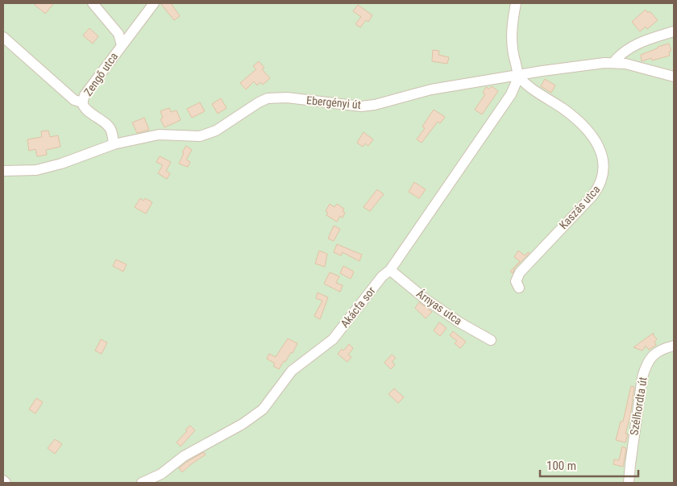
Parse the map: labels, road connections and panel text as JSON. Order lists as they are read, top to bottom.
{
  "streets": {
    "street": [
      "Zengő utca",
      "Ebergényi út",
      "Kaszás utca",
      "Akácfa sor",
      "Árnyas utca",
      "Szélhordta út"
    ]
  },
  "crossings": [
    ["Zengő utca", "Ebergényi út"],
    ["Ebergényi út", "Kaszás utca"],
    ["Ebergényi út", "Akácfa sor"],
    ["Kaszás utca", "Akácfa sor"],
    ["Akácfa sor", "Árnyas utca"]
  ],
  "scale_bar": "100 m"
}
